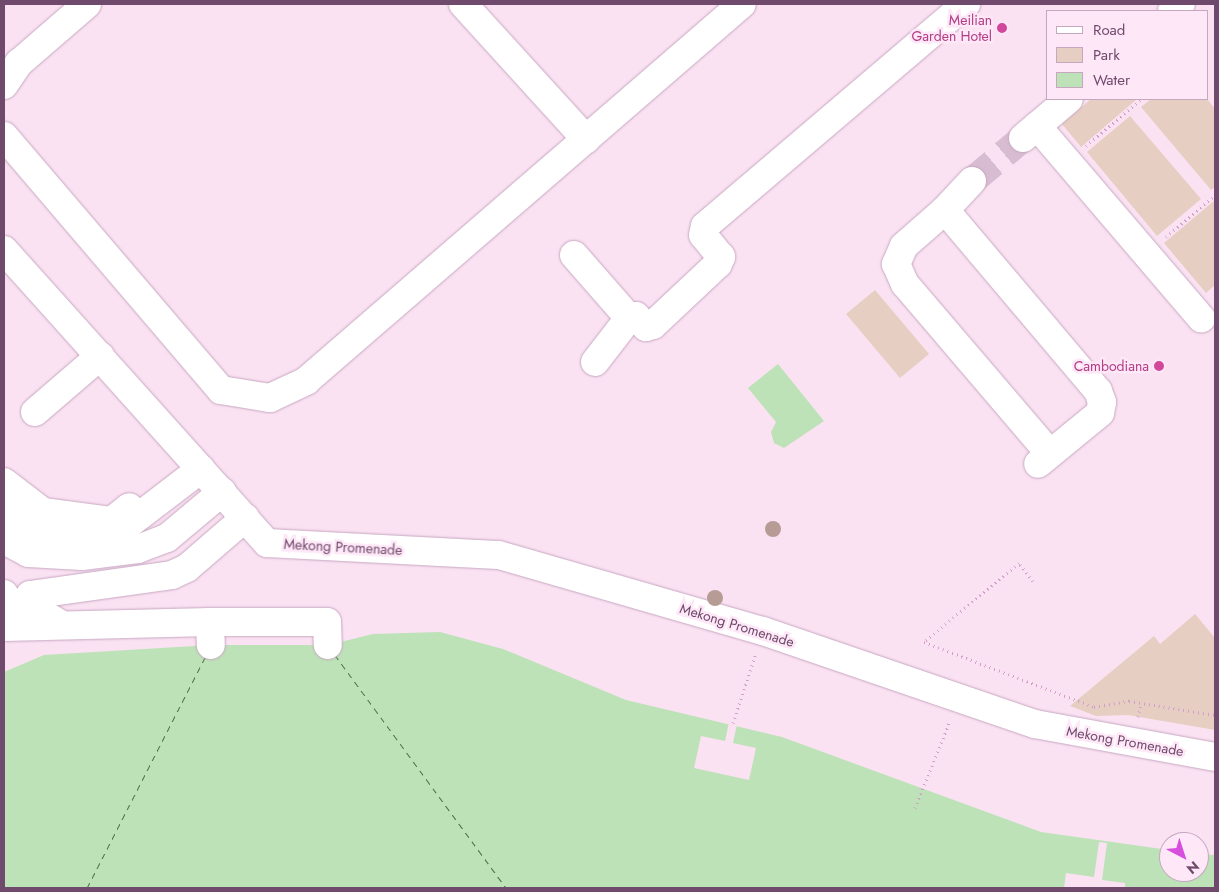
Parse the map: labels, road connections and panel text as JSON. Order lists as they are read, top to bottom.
{
  "streets": {
    "street": ["Mekong Promenade"]
  },
  "places": ["Meilian Garden Hotel", "Cambodiana"],
  "legend": ["Road", "Park", "Water"],
  "north": "bottom right"
}
